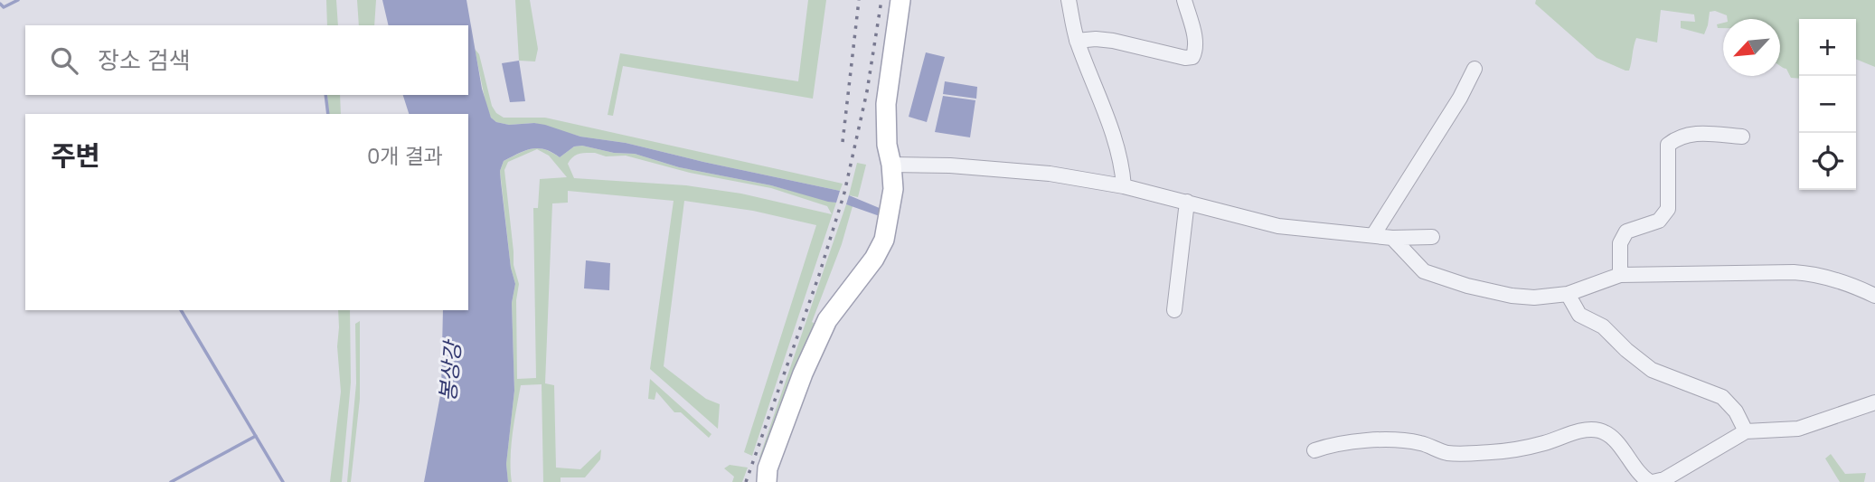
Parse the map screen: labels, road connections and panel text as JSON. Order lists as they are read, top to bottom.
{
  "water": ["봉상강"],
  "north": "bottom left",
  "page": {
    "map_buttons": ["+", "−"],
    "search": "장소 검색",
    "heading": ["주변", "0개 결과"]
  }
}
